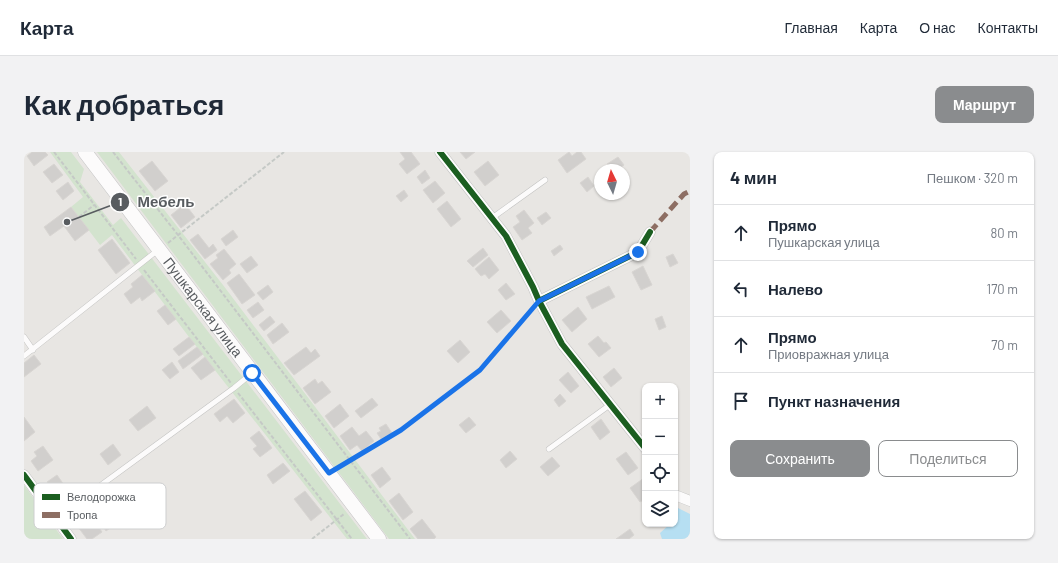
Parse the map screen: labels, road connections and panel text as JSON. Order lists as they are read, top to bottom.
{
  "streets": {
    "main road": ["Пушкарская улица"]
  },
  "places": ["Мебель"],
  "legend": ["Велодорожка", "Тропа"],
  "north": "top",
  "page": {
    "header": "Карта",
    "nav": [
      "Главная",
      "Карта",
      "О нас",
      "Контакты"
    ],
    "buttons": [
      "Маршрут",
      ["Сохранить", "Поделиться"]
    ],
    "title": "Как добраться",
    "heading": ["4 мин", "Пешком · 320 m"],
    "list": [
      ["Прямо", "Пушкарская улица", "80 m"],
      ["Налево", "170 m"],
      ["Прямо", "Приовражная улица", "70 m"],
      "Пункт назначения"
    ],
    "map_buttons": ["+", "−"]
  }
}
